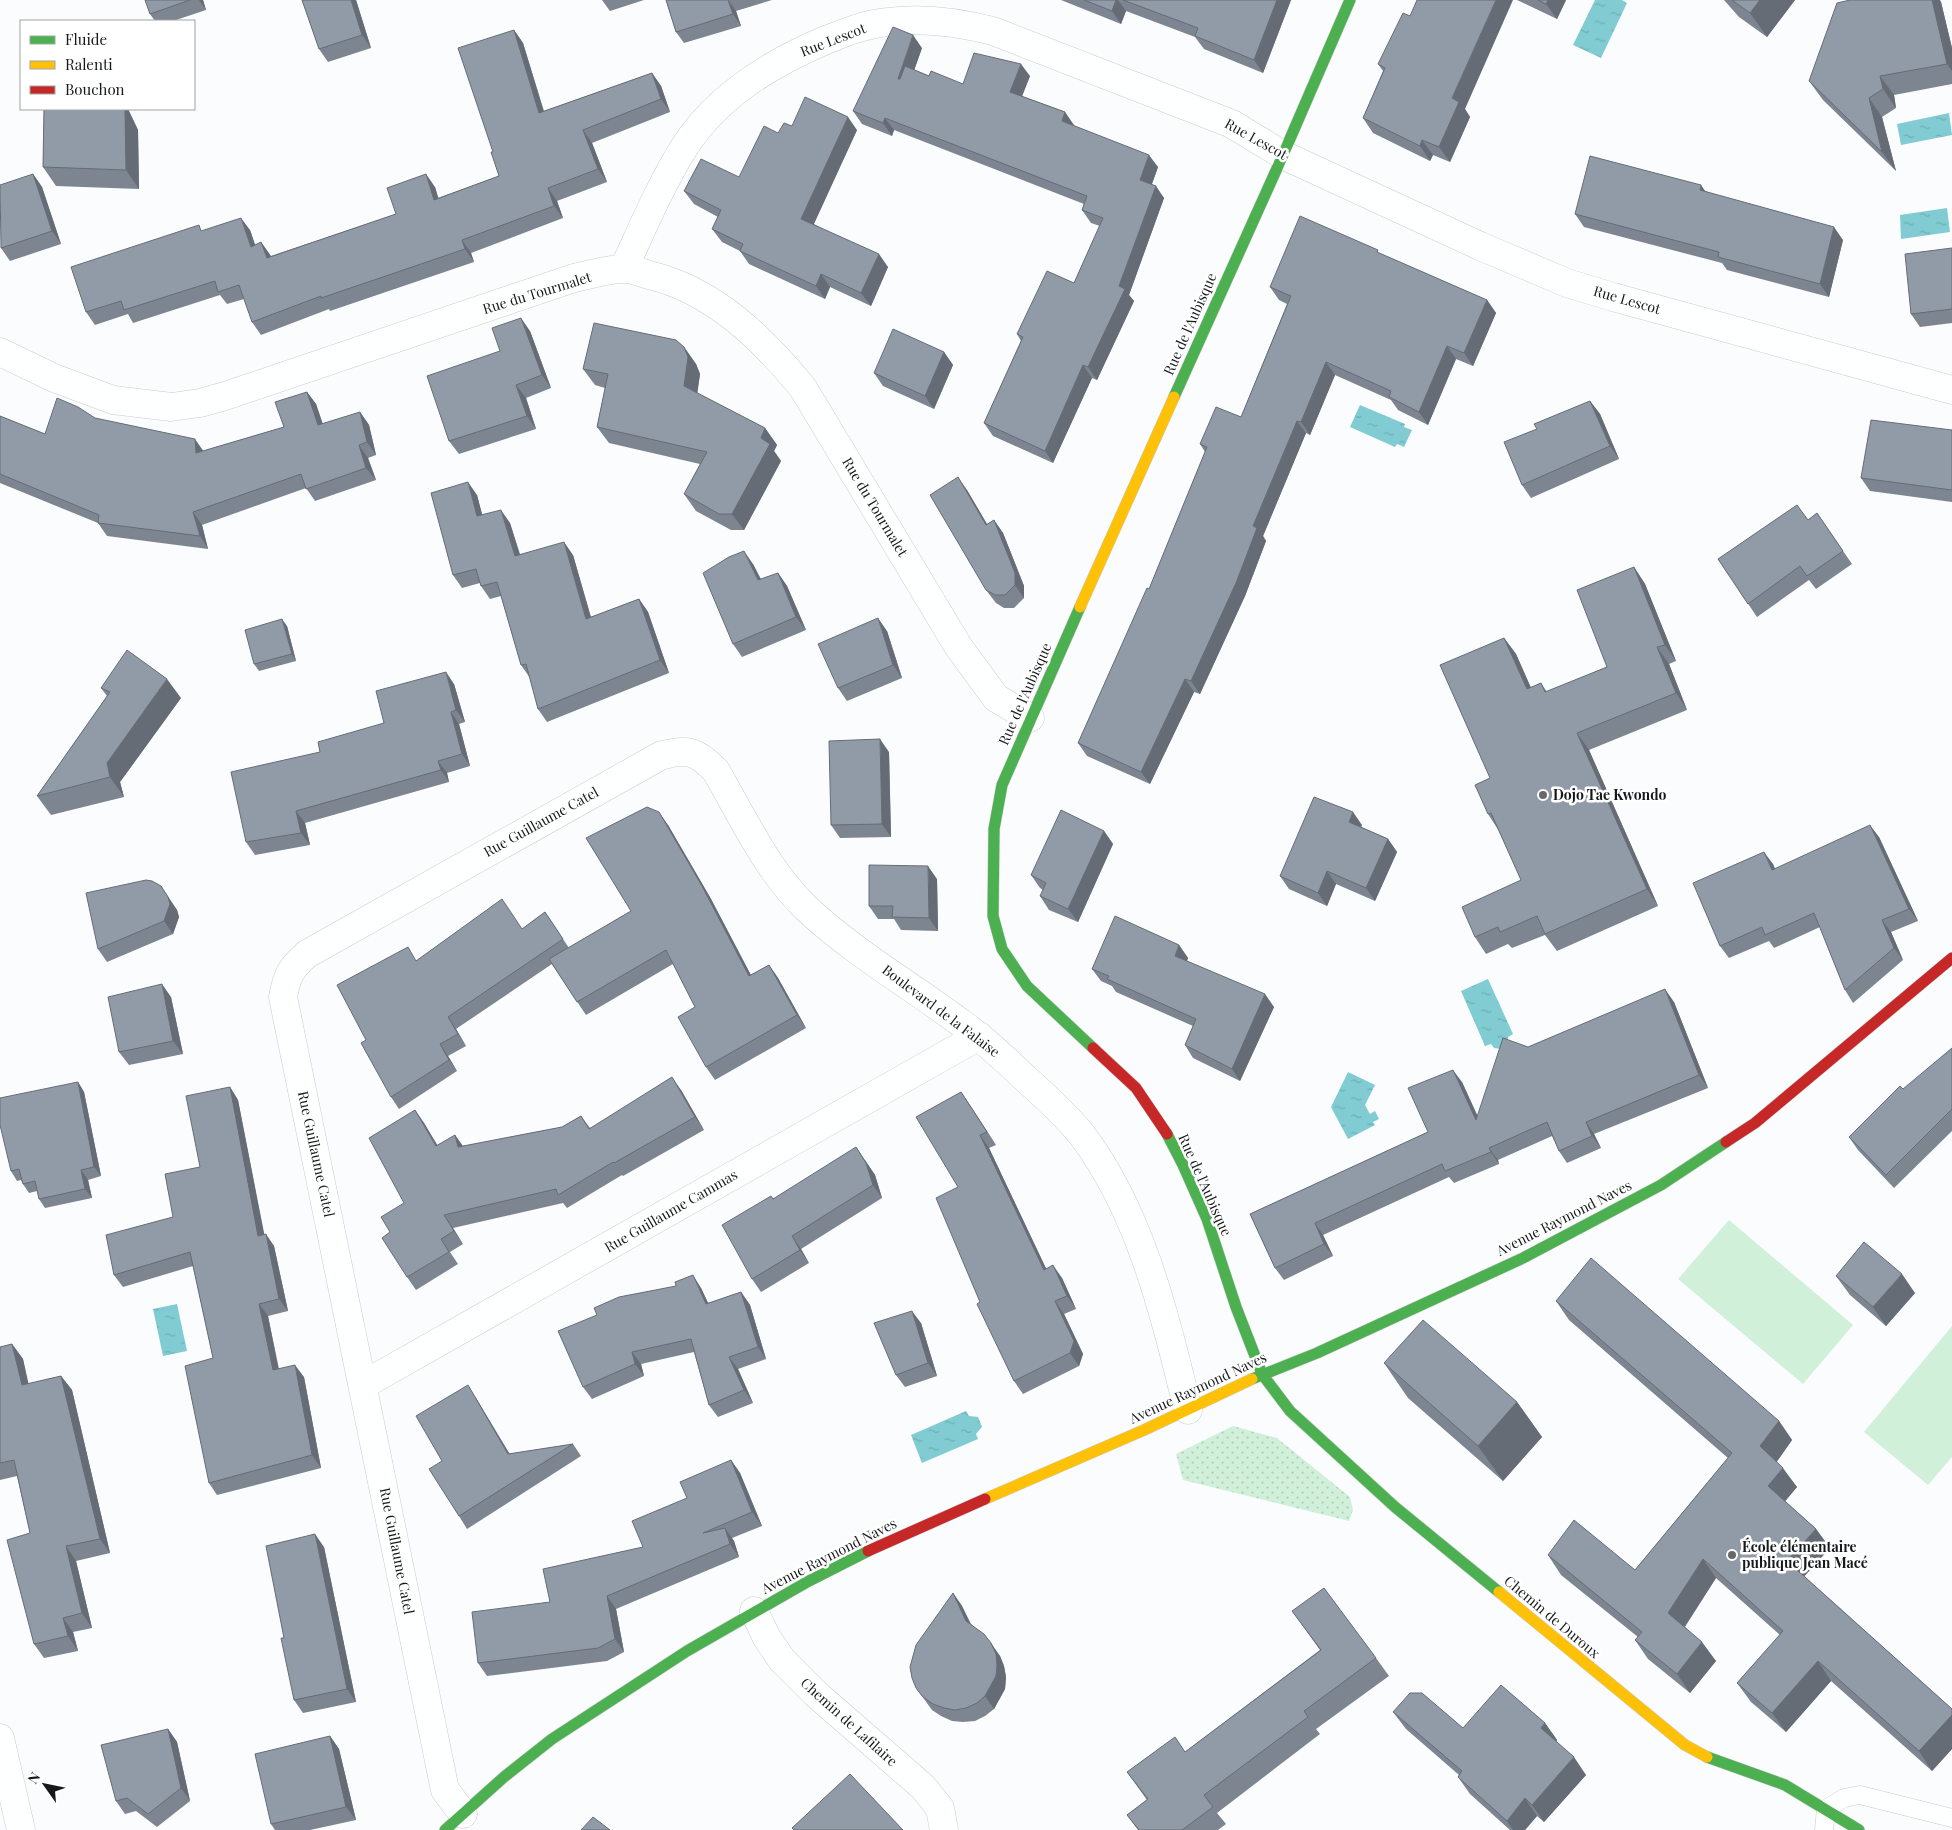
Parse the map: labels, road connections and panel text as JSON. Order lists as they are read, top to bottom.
{
  "streets": {
    "street": [
      "Rue Lescot",
      "Rue du Tourmalet",
      "Rue de l'Aubisque",
      "Rue Guillaume Catel",
      "Boulevard de la Falaise",
      "Rue Guillaume Cammas",
      "Avenue Raymond Naves",
      "Chemin de Duroux",
      "Chemin de Lafilaire"
    ]
  },
  "crossings": [
    ["Rue Lescot", "Rue du Tourmalet"],
    ["Rue Lescot", "Rue de l'Aubisque"],
    ["Rue du Tourmalet", "Rue de l'Aubisque"],
    ["Rue de l'Aubisque", "Avenue Raymond Naves"],
    ["Rue de l'Aubisque", "Chemin de Duroux"],
    ["Rue Guillaume Catel", "Boulevard de la Falaise"],
    ["Rue Guillaume Catel", "Rue Guillaume Cammas"],
    ["Rue Guillaume Catel", "Avenue Raymond Naves"],
    ["Boulevard de la Falaise", "Rue Guillaume Cammas"],
    ["Boulevard de la Falaise", "Avenue Raymond Naves"],
    ["Avenue Raymond Naves", "Chemin de Duroux"],
    ["Avenue Raymond Naves", "Chemin de Lafilaire"]
  ],
  "places": ["Dojo Tae Kwondo", "École élémentaire publique Jean Macé"],
  "legend": ["Fluide", "Ralenti", "Bouchon"],
  "north": "top left"
}
